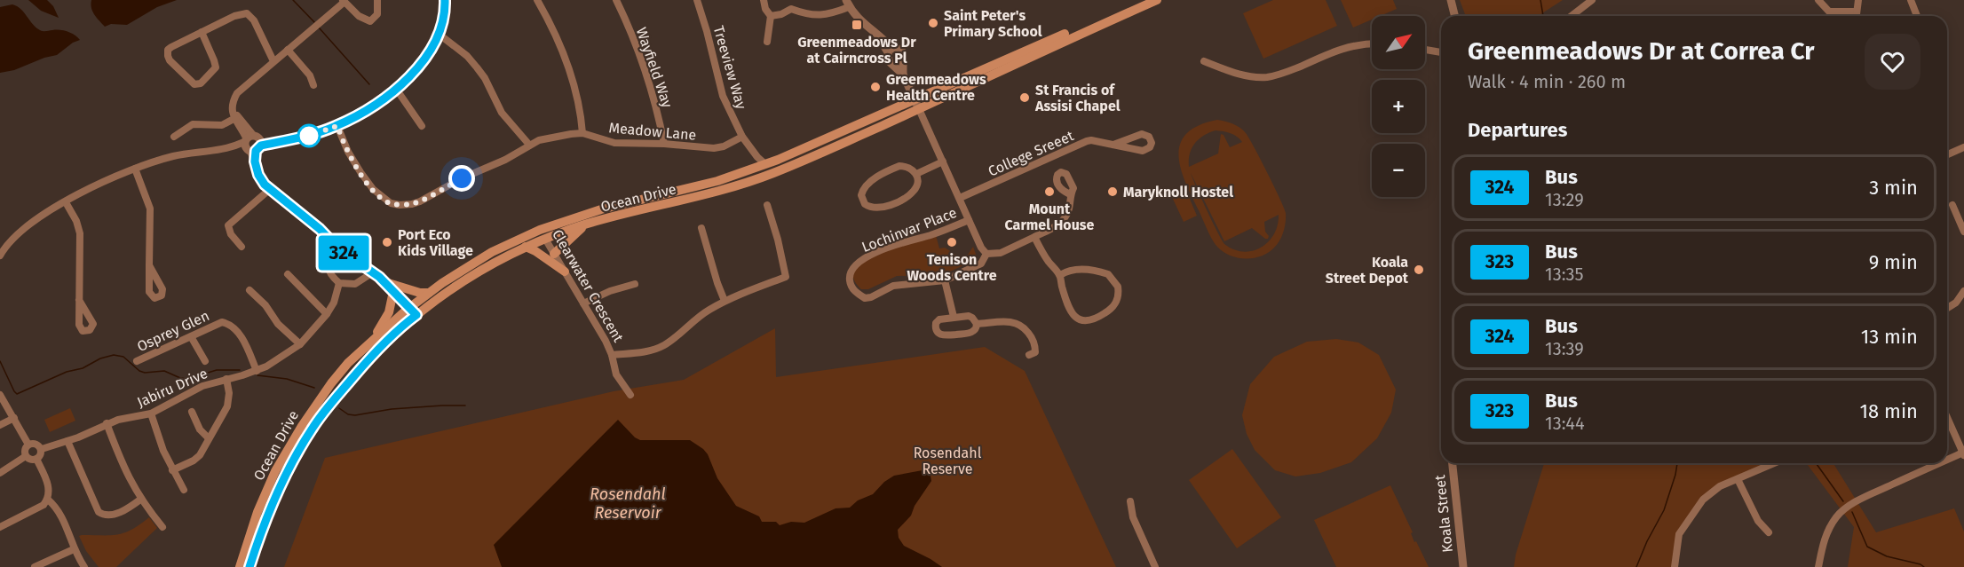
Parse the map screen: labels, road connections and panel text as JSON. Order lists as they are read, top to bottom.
{
  "streets": {
    "main road": ["Ocean Drive"],
    "street": [
      "Wayfield Way",
      "Treeview Way",
      "Meadow Lane",
      "College Sreeet",
      "Lochinvar Place",
      "Clearwater Crescent",
      "Osprey Glen",
      "Jabiru Drive",
      "Koala Street"
    ]
  },
  "crossings": [
    ["Wayfield Way", "Meadow Lane"],
    ["Treeview Way", "Meadow Lane"],
    ["Treeview Way", "Ocean Drive"],
    ["College Sreeet", "Lochinvar Place"],
    ["Ocean Drive", "Lochinvar Place"],
    ["Ocean Drive", "Clearwater Crescent"],
    ["Osprey Glen", "Jabiru Drive"]
  ],
  "water": ["Rosendahl Reservoir"],
  "parks": ["Rosendahl Reserve"],
  "places": {
    "other": [
      "Saint Peter's Primary School",
      "Greenmeadows Health Centre",
      "St Francis of Assisi Chapel",
      "Mount Carmel House",
      "Maryknoll Hostel",
      "Port Eco Kids Village",
      "Tenison Woods Centre",
      "Koala Street Depot"
    ],
    "transit": ["Greenmeadows Dr at Cairncross Pl"]
  },
  "lines": ["bus line 324"],
  "north": "top right",
  "page": {
    "on_map": "324",
    "map_buttons": ["+", "−"],
    "heading": [
      ["Greenmeadows Dr at Correa Cr", "Walk · 4 min · 260 m"],
      "Departures"
    ],
    "list": [
      {
        "mark": "324",
        "name": "Bus",
        "note": "13:29",
        "value": "3 min"
      },
      {
        "mark": "323",
        "name": "Bus",
        "note": "13:35",
        "value": "9 min"
      },
      {
        "mark": "324",
        "name": "Bus",
        "note": "13:39",
        "value": "13 min"
      },
      {
        "mark": "323",
        "name": "Bus",
        "note": "13:44",
        "value": "18 min"
      }
    ]
  }
}
